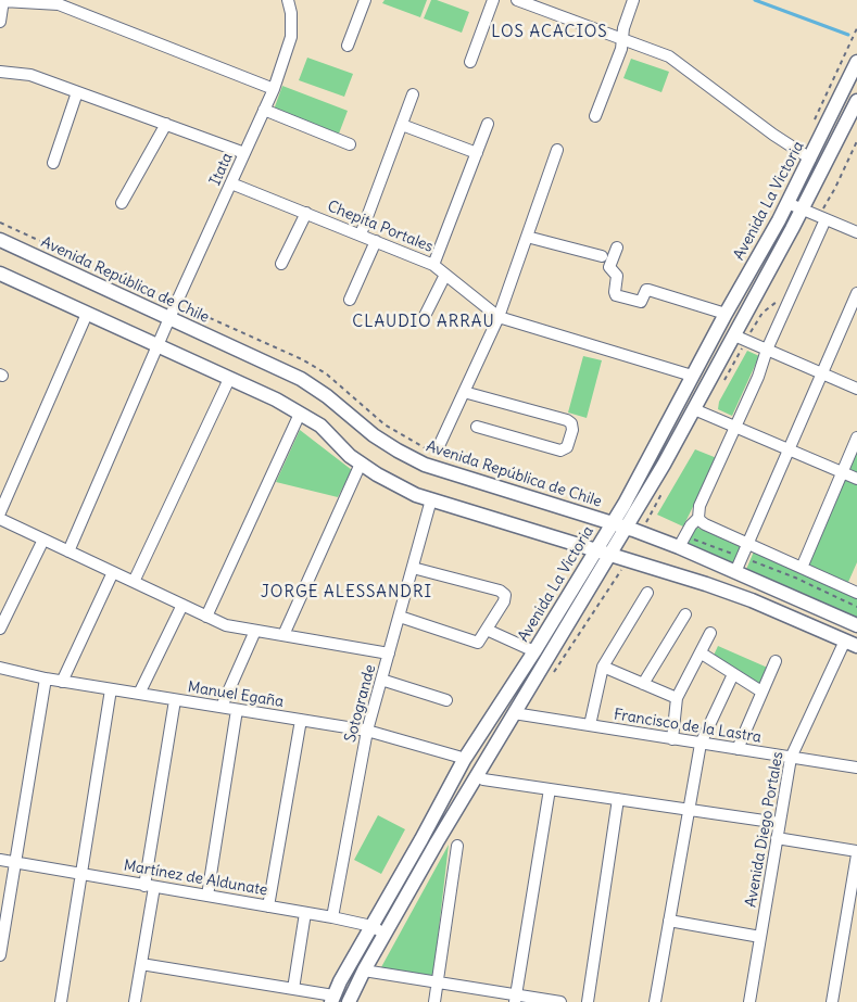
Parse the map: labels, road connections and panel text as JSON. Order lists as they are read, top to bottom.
{
  "streets": {
    "main road": ["Avenida La Victoria", "Avenida República de Chile"],
    "street": [
      "Itata",
      "Chepita Portales",
      "Manuel Egaña",
      "Sotogrande",
      "Francisco de la Lastra",
      "Avenida Diego Portales",
      "Martínez de Aldunate"
    ]
  },
  "crossings": [
    ["Itata", "Chepita Portales"],
    ["Itata", "Avenida República de Chile"],
    ["Avenida La Victoria", "Chepita Portales"],
    ["Avenida La Victoria", "Avenida República de Chile"],
    ["Avenida La Victoria", "Manuel Egaña"],
    ["Avenida La Victoria", "Francisco de la Lastra"],
    ["Avenida La Victoria", "Martínez de Aldunate"],
    ["Manuel Egaña", "Sotogrande"],
    ["Sotogrande", "Martínez de Aldunate"],
    ["Francisco de la Lastra", "Avenida Diego Portales"]
  ],
  "districts": ["LOS ACACIOS", "CLAUDIO ARRAU", "JORGE ALESSANDRI"]
}
